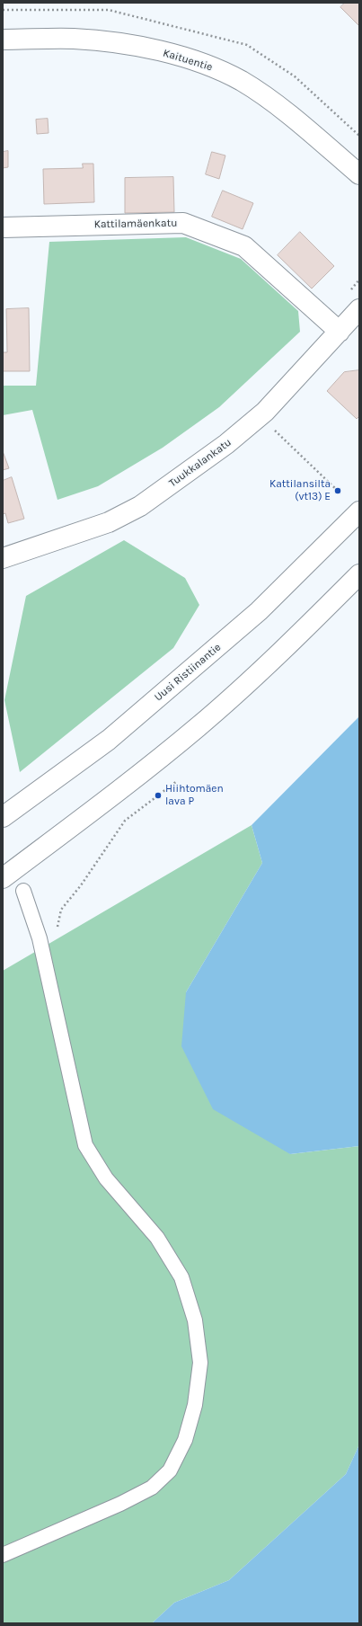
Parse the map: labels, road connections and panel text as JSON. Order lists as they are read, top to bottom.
{
  "streets": {
    "main road": [
      "Kaituentie",
      "Kattilamäenkatu",
      "Tuukkalankatu",
      "Uusi Ristiinantie"
    ]
  },
  "crossings": [
    ["Kattilamäenkatu", "Tuukkalankatu"]
  ],
  "places": ["Kattilansilta (vt13) E", "Hiihtomäen lava P"]
}
